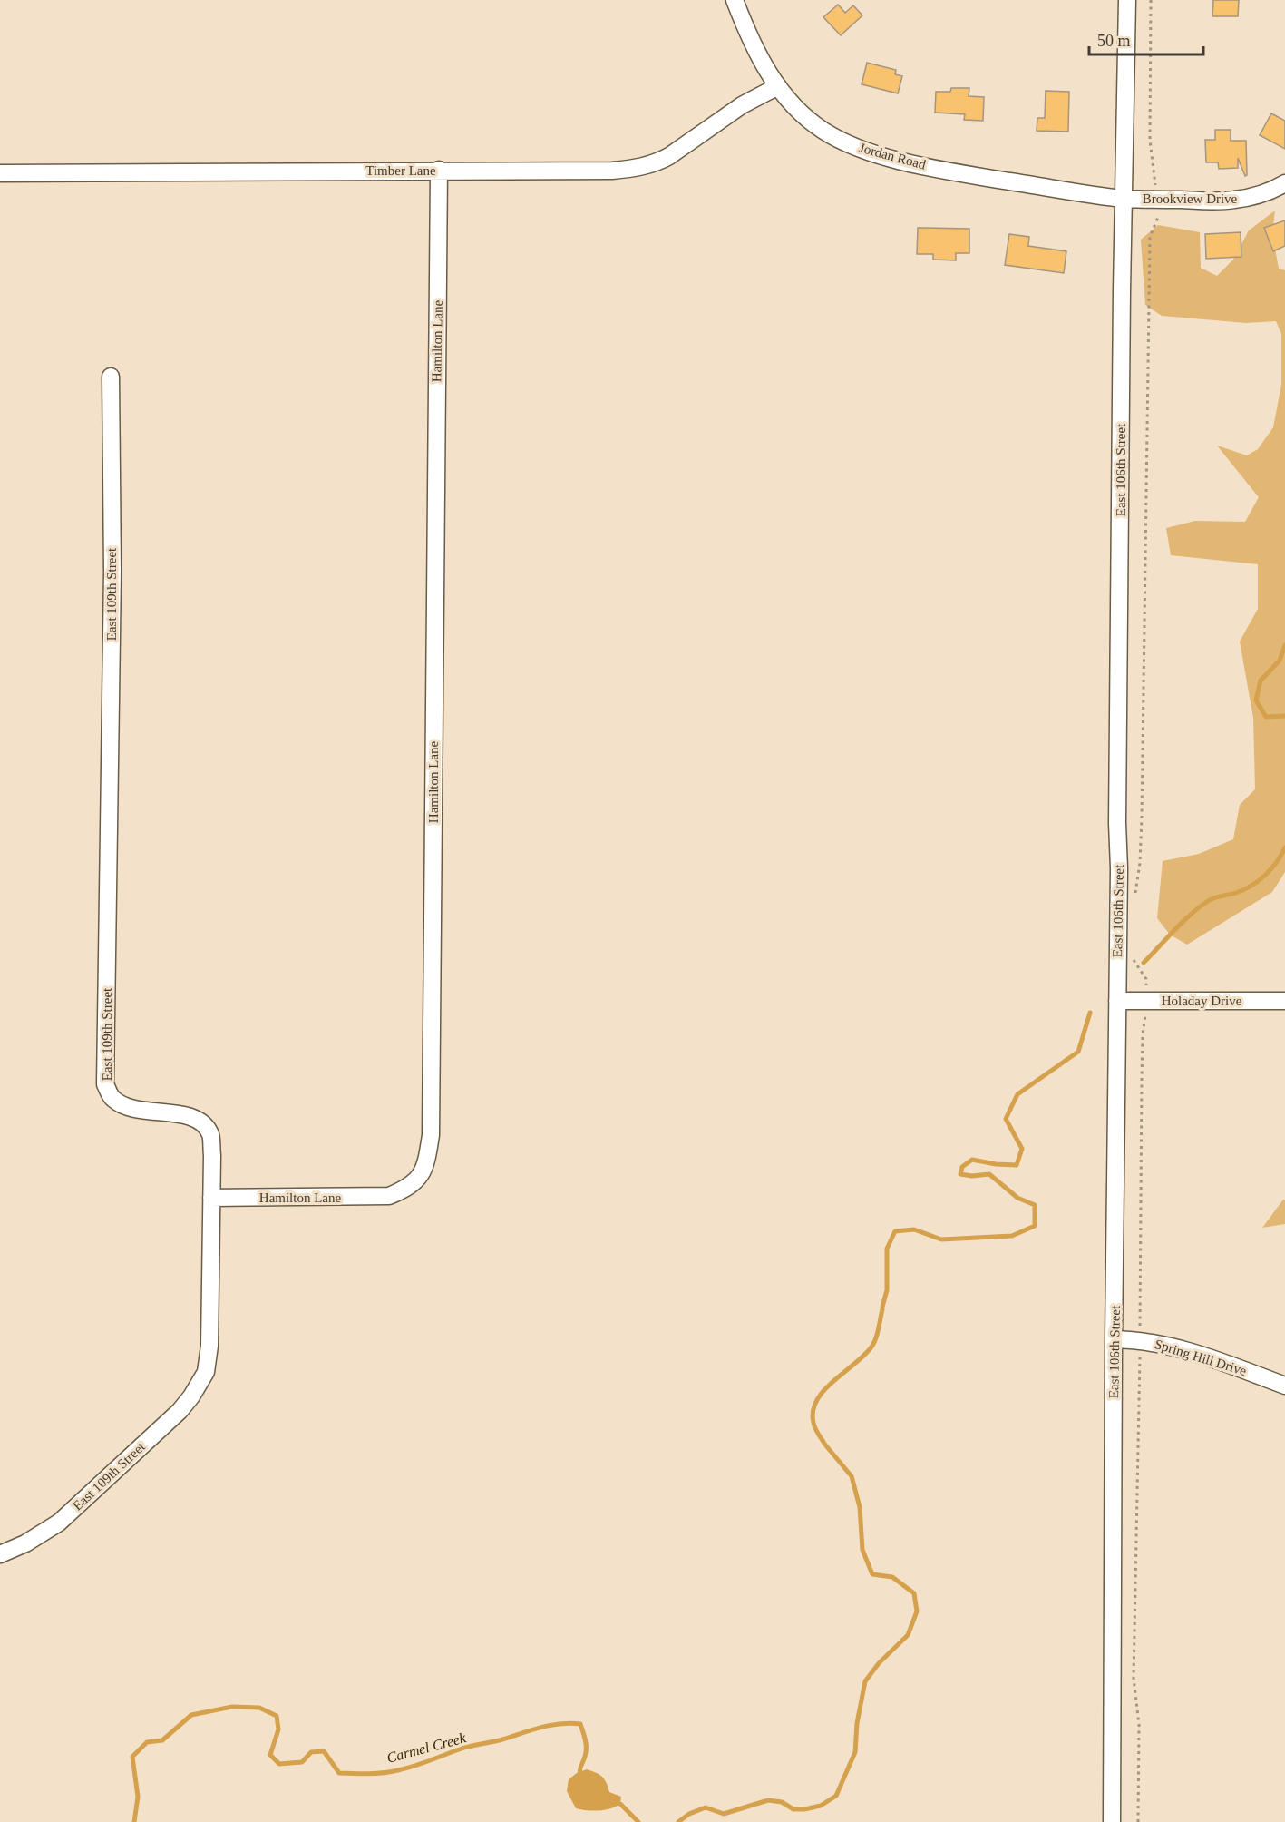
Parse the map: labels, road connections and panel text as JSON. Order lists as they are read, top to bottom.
{
  "streets": {
    "street": [
      "Jordan Road",
      "Timber Lane",
      "Brookview Drive",
      "Hamilton Lane",
      "East 106th Street",
      "East 109th Street",
      "Holaday Drive",
      "Spring Hill Drive"
    ]
  },
  "crossings": [
    ["Jordan Road", "Timber Lane"],
    ["Jordan Road", "Brookview Drive"],
    ["Jordan Road", "East 106th Street"],
    ["Timber Lane", "Hamilton Lane"],
    ["Brookview Drive", "East 106th Street"],
    ["Hamilton Lane", "East 109th Street"],
    ["East 106th Street", "Holaday Drive"],
    ["East 106th Street", "Spring Hill Drive"]
  ],
  "water": ["Carmel Creek"],
  "scale_bar": "50 m"
}
